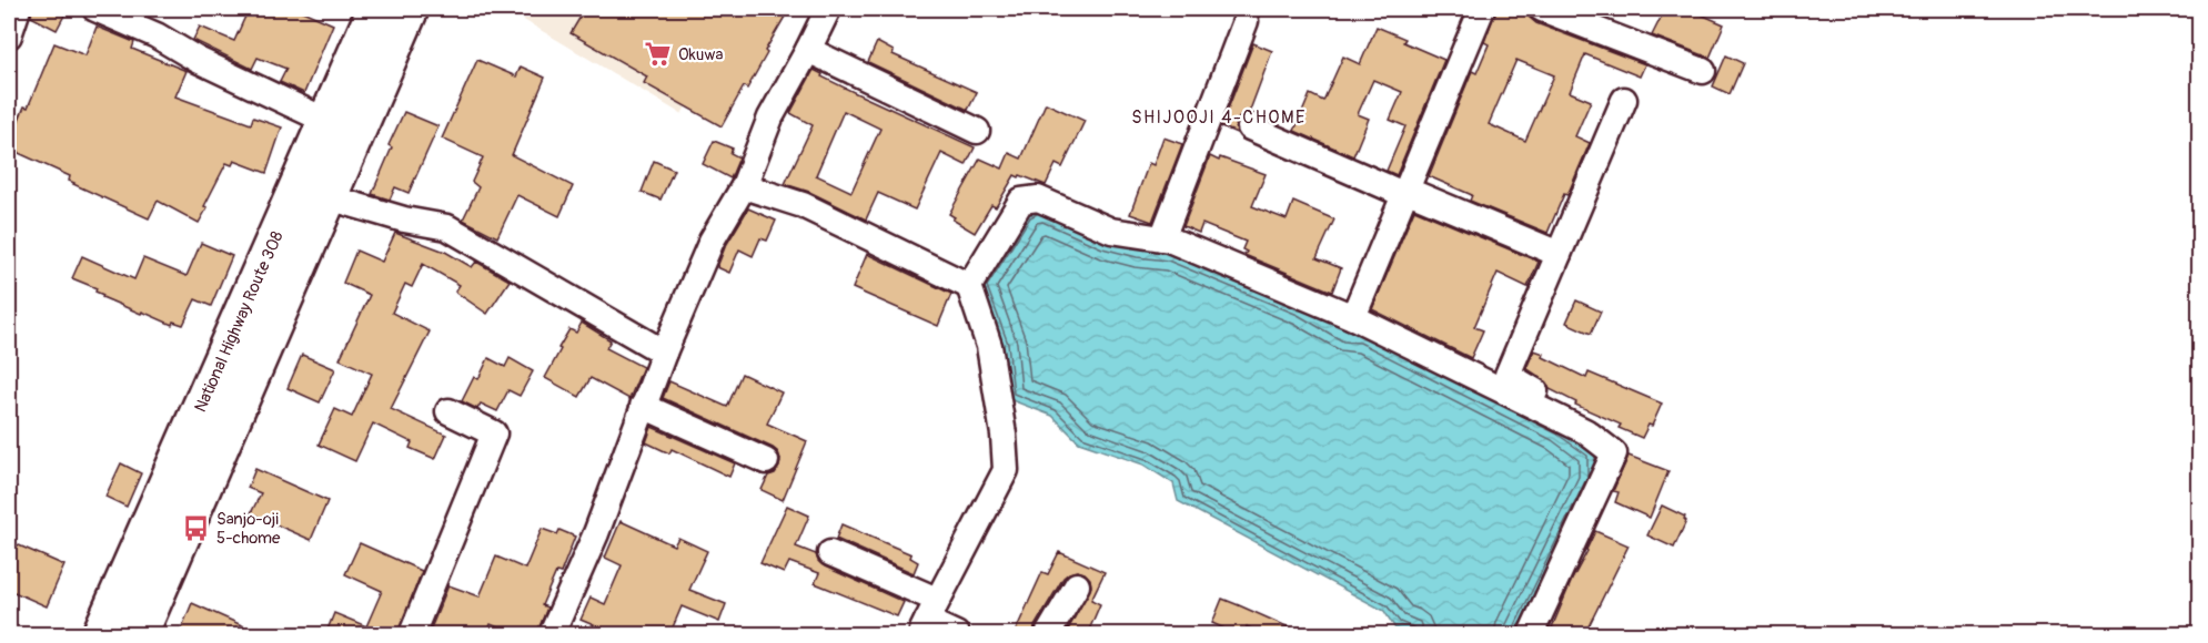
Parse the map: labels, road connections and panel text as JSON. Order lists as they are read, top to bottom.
{
  "streets": {
    "highway": ["National Highway Route 308"]
  },
  "districts": ["SHIJOOJI 4-CHOME"],
  "places": {
    "supermarket": ["Okuwa"],
    "bus stop": ["Sanjo-oji 5-chome"]
  }
}
